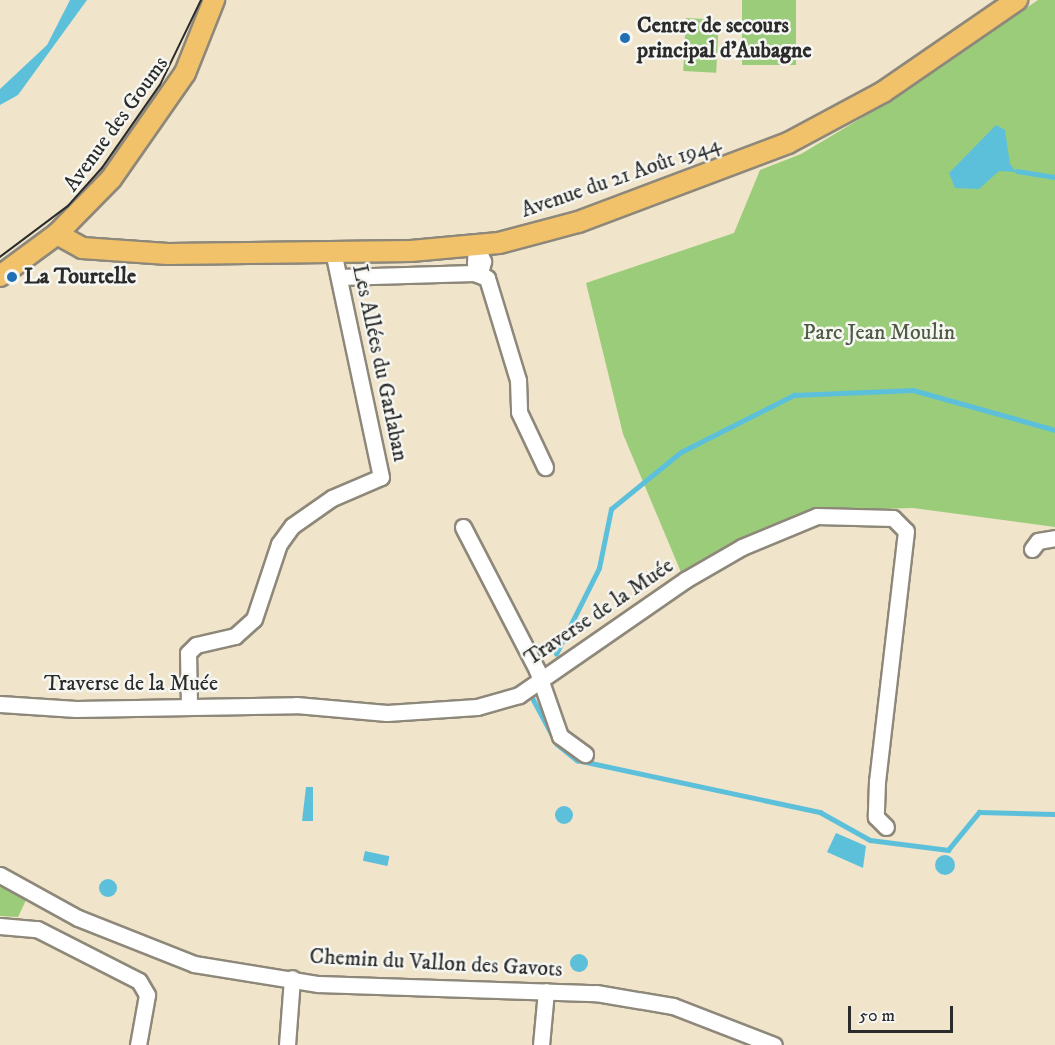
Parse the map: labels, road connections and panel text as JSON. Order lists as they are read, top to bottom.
{
  "streets": {
    "main road": ["Avenue des Goums", "Avenue du 21 Août 1944"],
    "street": ["Les Allées du Garlaban", "Traverse de la Muée", "Chemin du Vallon des Gavots"]
  },
  "crossings": [
    ["Avenue des Goums", "Avenue du 21 Août 1944"],
    ["Avenue du 21 Août 1944", "Les Allées du Garlaban"],
    ["Les Allées du Garlaban", "Traverse de la Muée"]
  ],
  "parks": ["Parc Jean Moulin"],
  "places": ["Centre de secours principal d'Aubagne", "La Tourtelle"],
  "scale_bar": "50 m"
}
